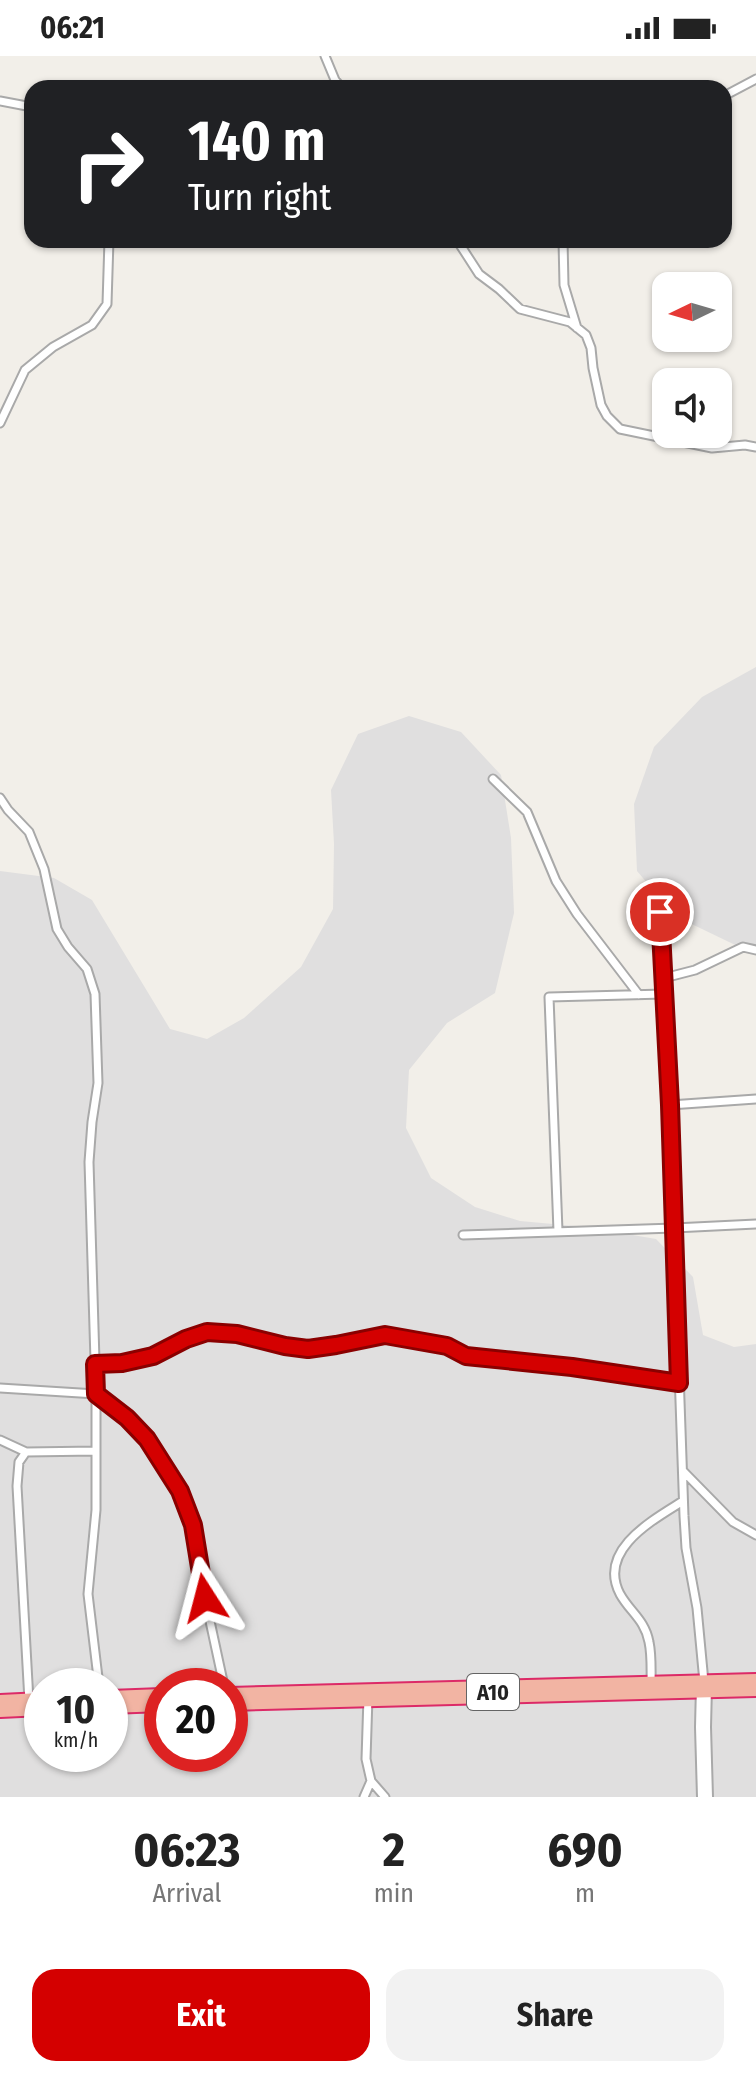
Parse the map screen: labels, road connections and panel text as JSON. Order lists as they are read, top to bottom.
{
  "streets": {
    "highway": ["A10"]
  },
  "north": "left",
  "page": {
    "status": "06:21",
    "turn": ["140 m", "Turn right"],
    "speed": "10 km/h",
    "limit": "20",
    "eta": [
      "06:23",
      "Arrival",
      "2",
      "min",
      "690",
      "m"
    ],
    "buttons": ["Exit", "Share"]
  }
}
